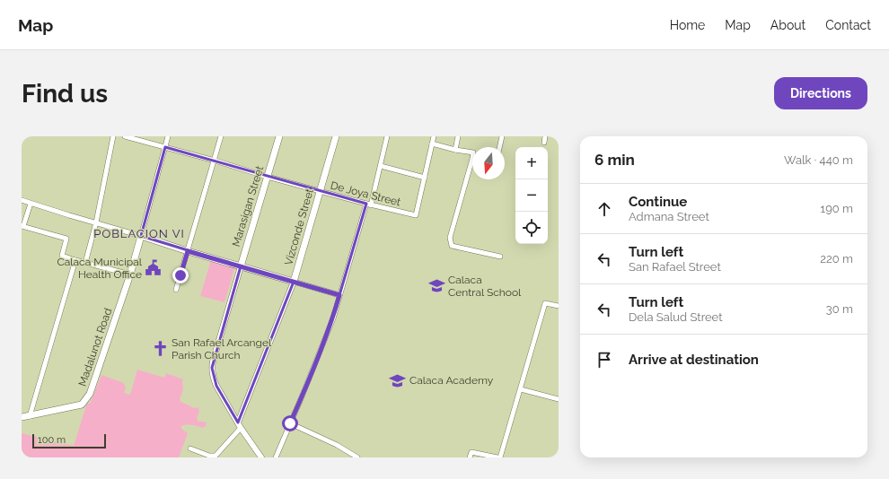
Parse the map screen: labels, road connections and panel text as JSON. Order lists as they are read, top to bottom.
{
  "streets": {
    "main road": ["Marasigan Street", "Vizconde Street", "Madalunot Road"],
    "street": ["De Joya Street"]
  },
  "crossings": [
    ["De Joya Street", "Marasigan Street"],
    ["De Joya Street", "Vizconde Street"],
    ["Marasigan Street", "Vizconde Street"]
  ],
  "districts": ["POBLACION VI"],
  "places": {
    "public building": ["Calaca Municipal Health Office"],
    "school or university": ["Calaca Central School", "Calaca Academy"],
    "church": ["San Rafael Arcangel Parish Church"]
  },
  "scale_bar": "100 m",
  "north": "bottom",
  "page": {
    "header": "Map",
    "nav": [
      "Home",
      "Map",
      "About",
      "Contact"
    ],
    "buttons": "Directions",
    "title": "Find us",
    "heading": ["6 min", "Walk · 440 m"],
    "map_buttons": ["+", "−"],
    "list": [
      ["Continue", "Admana Street", "190 m"],
      ["Turn left", "San Rafael Street", "220 m"],
      ["Turn left", "Dela Salud Street", "30 m"],
      "Arrive at destination"
    ],
    "scale": "100 m"
  }
}
